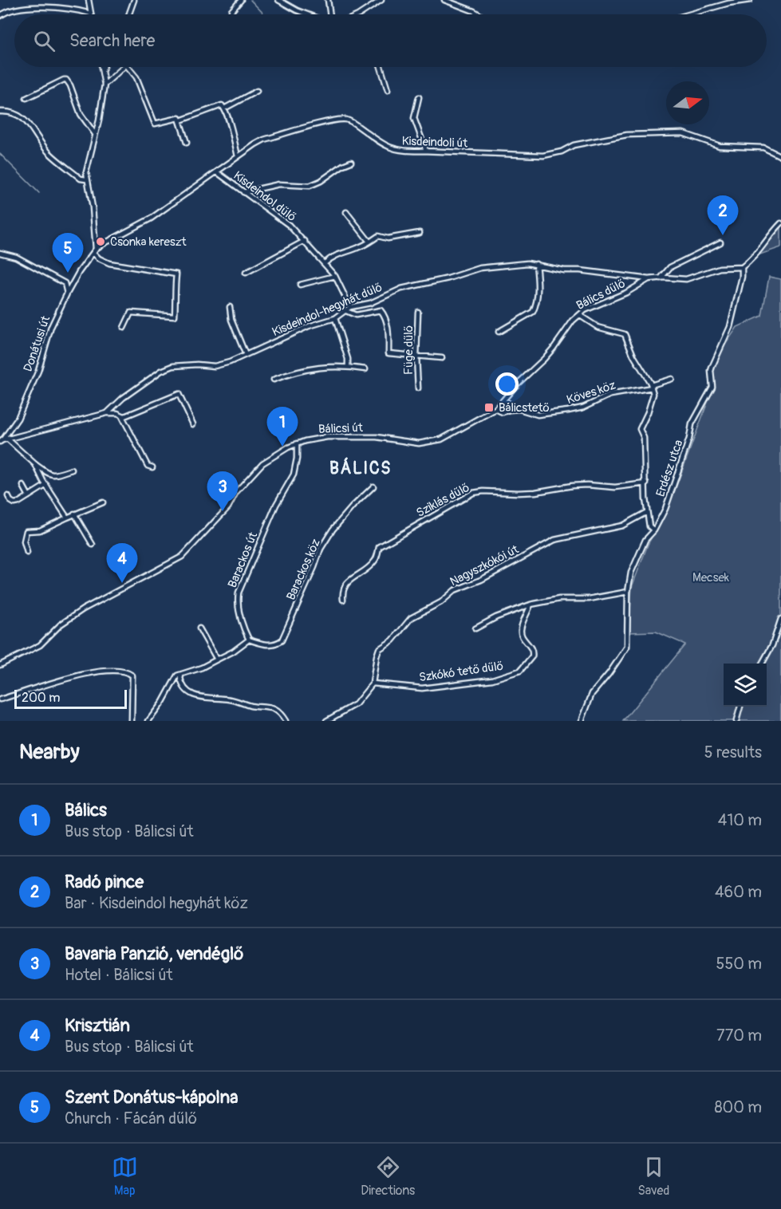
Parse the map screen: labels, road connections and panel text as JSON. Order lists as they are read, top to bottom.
{
  "streets": {
    "street": [
      "Kisdeindoli út",
      "Kisdeindol dűlő",
      "Bálics dűlő",
      "Kisdeindol-hegyhát dűlő",
      "Donátusi út",
      "Füge dűlő",
      "Köves köz",
      "Bálicsi út",
      "Erdész utca",
      "Sziklás dűlő",
      "Barackos út",
      "Nagyszkókói út",
      "Barackos köz",
      "Szkókó tető dűlő"
    ]
  },
  "crossings": [
    ["Kisdeindoli út", "Kisdeindol dűlő"],
    ["Kisdeindoli út", "Donátusi út"],
    ["Kisdeindol dűlő", "Kisdeindol-hegyhát dűlő"],
    ["Bálics dűlő", "Kisdeindol-hegyhát dűlő"],
    ["Bálics dűlő", "Bálicsi út"],
    ["Bálics dűlő", "Erdész utca"],
    ["Kisdeindol-hegyhát dűlő", "Donátusi út"],
    ["Bálicsi út", "Barackos út"],
    ["Barackos út", "Barackos köz"],
    ["Nagyszkókói út", "Szkókó tető dűlő"]
  ],
  "districts": ["BÁLICS"],
  "parks": ["Mecsek"],
  "places": {
    "other": ["Csonka kereszt"],
    "transit": ["Bálicstető"]
  },
  "scale_bar": "200 m",
  "north": "right",
  "page": {
    "search": "Search here",
    "pins": [
      "2",
      "5",
      "1",
      "3",
      "4"
    ],
    "scale": "200 m",
    "heading": ["Nearby", "5 results"],
    "list": [
      {
        "mark": "1",
        "name": "Bálics",
        "note": "Bus stop · Bálicsi út",
        "value": "410 m"
      },
      {
        "mark": "2",
        "name": "Radó pince",
        "note": "Bar · Kisdeindol hegyhát köz",
        "value": "460 m"
      },
      {
        "mark": "3",
        "name": "Bavaria Panzió, vendéglő",
        "note": "Hotel · Bálicsi út",
        "value": "550 m"
      },
      {
        "mark": "4",
        "name": "Krisztián",
        "note": "Bus stop · Bálicsi út",
        "value": "770 m"
      },
      {
        "mark": "5",
        "name": "Szent Donátus-kápolna",
        "note": "Church · Fácán dűlő",
        "value": "800 m"
      }
    ],
    "nav": ["Map", "Directions", "Saved"]
  }
}
